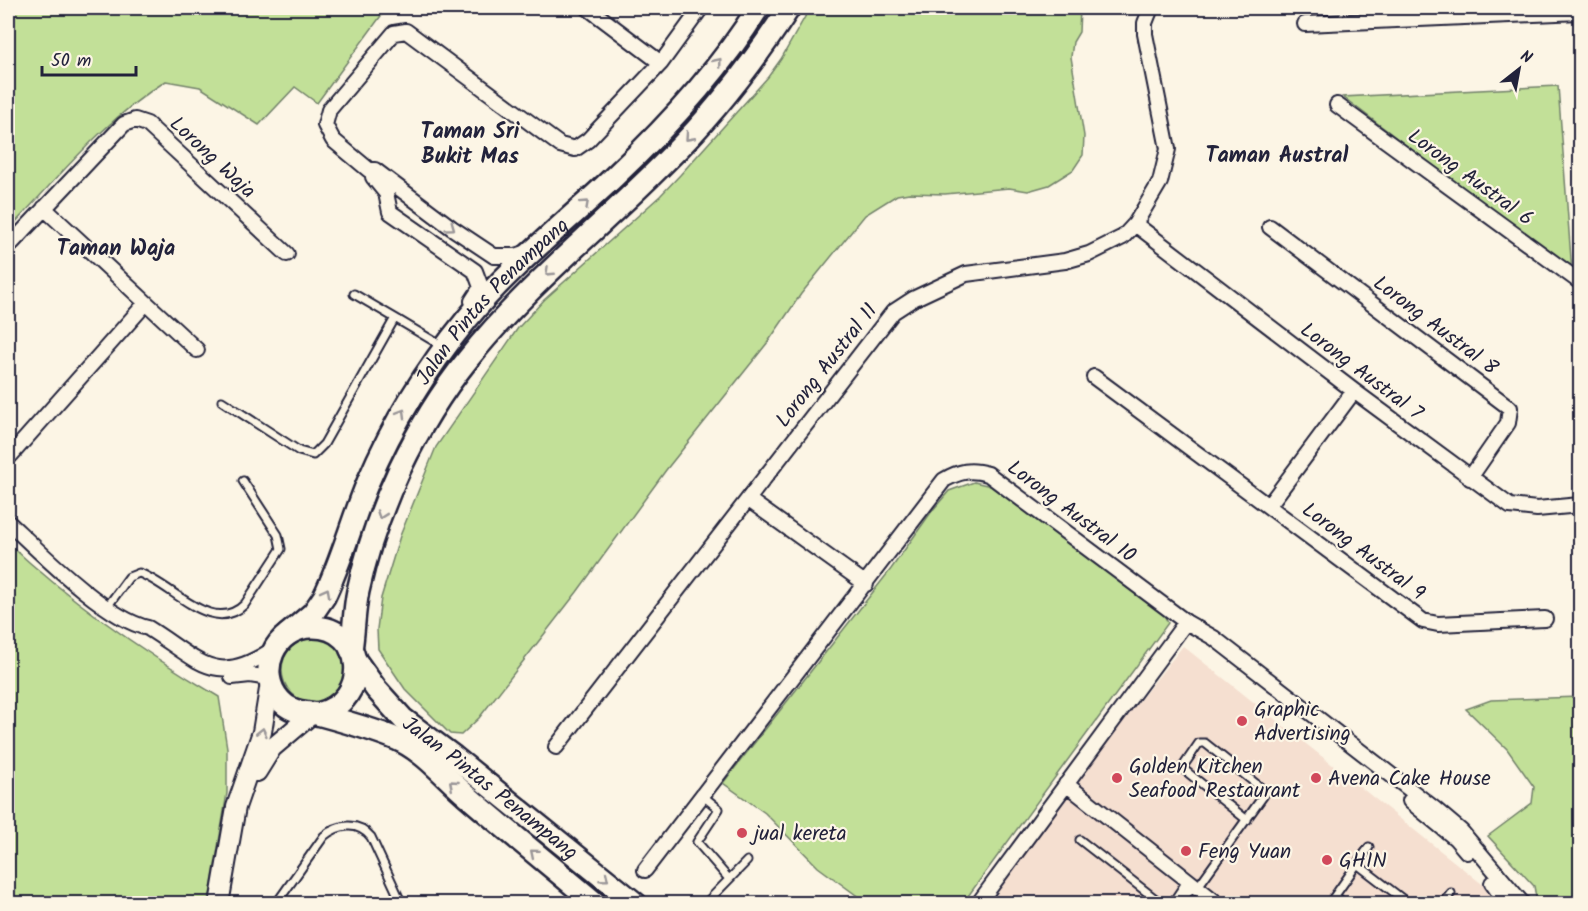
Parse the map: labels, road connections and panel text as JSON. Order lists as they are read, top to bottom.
{
  "streets": {
    "main road": ["Jalan Pintas Penampang"],
    "street": [
      "Lorong Waja",
      "Lorong Austral 6",
      "Lorong Austral 8",
      "Lorong Austral 11",
      "Lorong Austral 7",
      "Lorong Austral 10",
      "Lorong Austral 9"
    ]
  },
  "crossings": [
    ["Lorong Austral 8", "Lorong Austral 7"],
    ["Lorong Austral 11", "Lorong Austral 7"],
    ["Lorong Austral 7", "Lorong Austral 9"]
  ],
  "districts": ["Taman Sri Bukit Mas", "Taman Austral", "Taman Waja"],
  "places": [
    "Graphic Advertising",
    "Golden Kitchen Seafood Restaurant",
    "Avena Cake House",
    "jual kereta",
    "Feng Yuan",
    "GHIN"
  ],
  "scale_bar": "50 m",
  "north": "top right"
}
